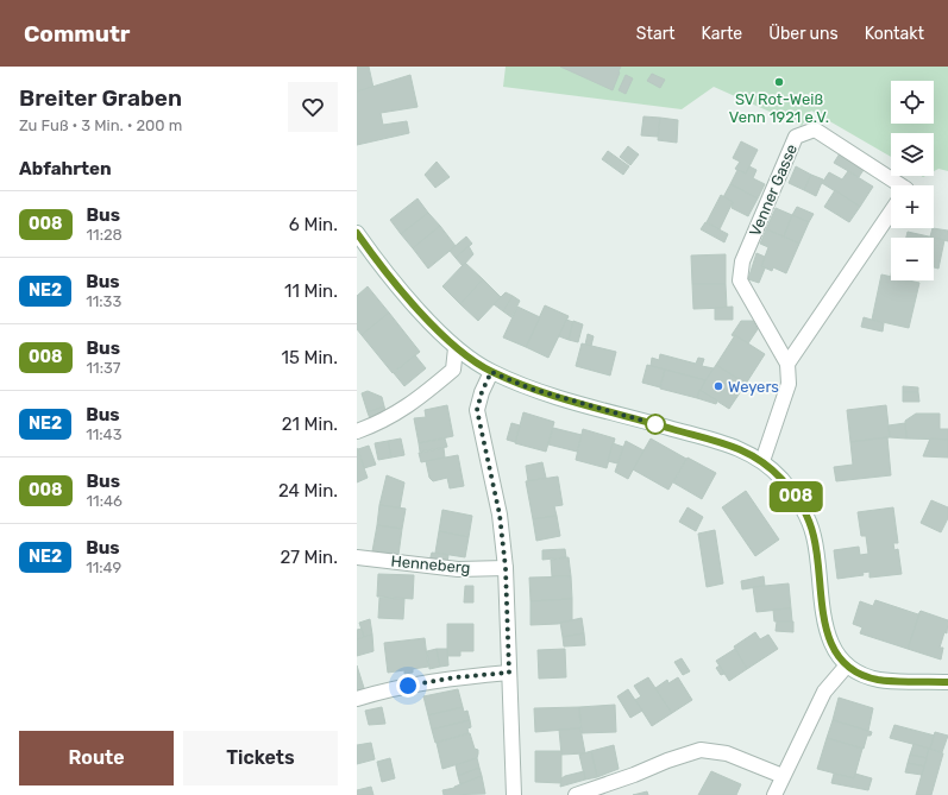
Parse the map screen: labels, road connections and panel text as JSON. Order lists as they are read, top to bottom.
{
  "streets": {
    "street": ["Venner Gasse", "Henneberg"]
  },
  "places": ["SV Rot-Weiß Venn 1921 e.V.", "Weyers"],
  "lines": ["bus line 008"],
  "page": {
    "header": "Commutr",
    "nav": [
      "Start",
      "Karte",
      "Über uns",
      "Kontakt"
    ],
    "heading": [
      ["Breiter Graben", "Zu Fuß · 3 Min. · 200 m"],
      "Abfahrten"
    ],
    "on_map": "008",
    "map_buttons": ["+", "−"],
    "list": [
      {
        "mark": "008",
        "name": "Bus",
        "note": "11:28",
        "value": "6 Min."
      },
      {
        "mark": "NE2",
        "name": "Bus",
        "note": "11:33",
        "value": "11 Min."
      },
      {
        "mark": "008",
        "name": "Bus",
        "note": "11:37",
        "value": "15 Min."
      },
      {
        "mark": "NE2",
        "name": "Bus",
        "note": "11:43",
        "value": "21 Min."
      },
      {
        "mark": "008",
        "name": "Bus",
        "note": "11:46",
        "value": "24 Min."
      },
      {
        "mark": "NE2",
        "name": "Bus",
        "note": "11:49",
        "value": "27 Min."
      }
    ],
    "buttons": ["Route", "Tickets"]
  }
}
